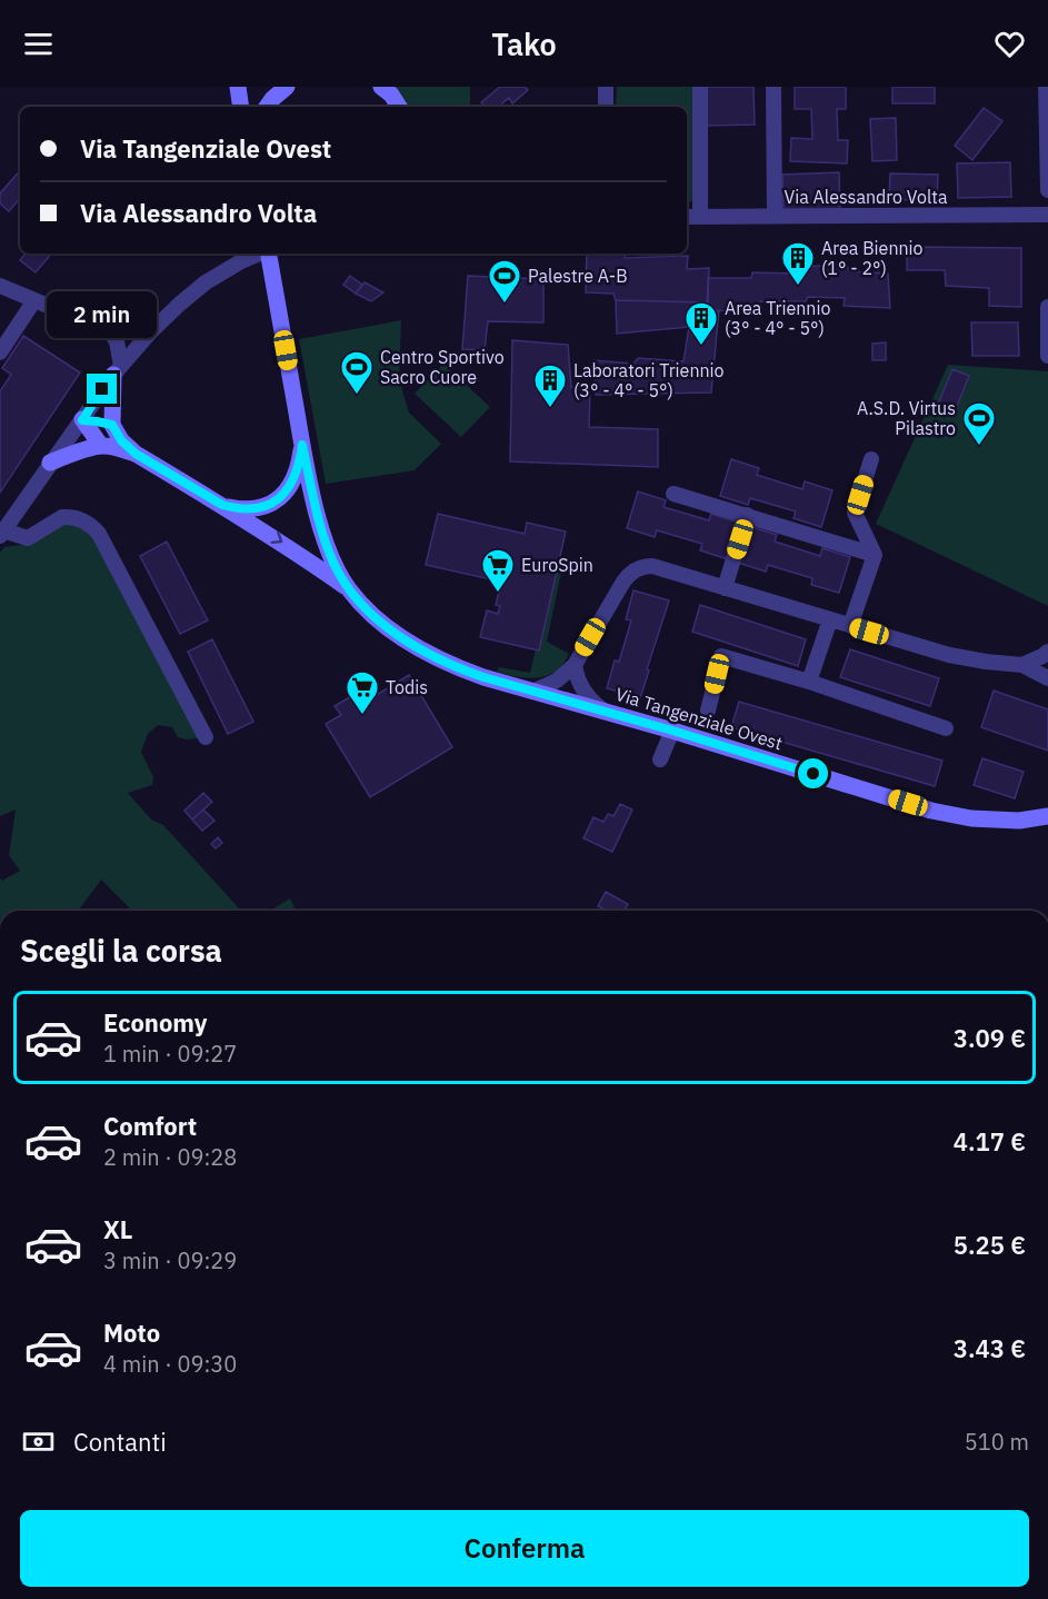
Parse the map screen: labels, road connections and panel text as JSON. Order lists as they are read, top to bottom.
{
  "streets": {
    "main road": ["Via Tangenziale Ovest"],
    "street": ["Via Alessandro Volta"]
  },
  "places": {
    "building": ["Area Biennio (1° - 2°)", "Area Triennio (3° - 4° - 5°)", "Laboratori Triennio (3° - 4° - 5°)"],
    "sports": ["Palestre A-B", "Centro Sportivo Sacro Cuore", "A.S.D. Virtus Pilastro"],
    "supermarket": ["EuroSpin", "Todis"]
  },
  "page": {
    "header": "Tako",
    "banner": ["Via Tangenziale Ovest", "Via Alessandro Volta"],
    "bubble": "2 min",
    "heading": "Scegli la corsa",
    "list": [
      {
        "name": "Economy",
        "note": "1 min · 09:27",
        "value": "3.09 €"
      },
      {
        "name": "Comfort",
        "note": "2 min · 09:28",
        "value": "4.17 €"
      },
      {
        "name": "XL",
        "note": "3 min · 09:29",
        "value": "5.25 €"
      },
      {
        "name": "Moto",
        "note": "4 min · 09:30",
        "value": "3.43 €"
      }
    ],
    "pay": ["Contanti", "510 m"],
    "buttons": "Conferma"
  }
}
